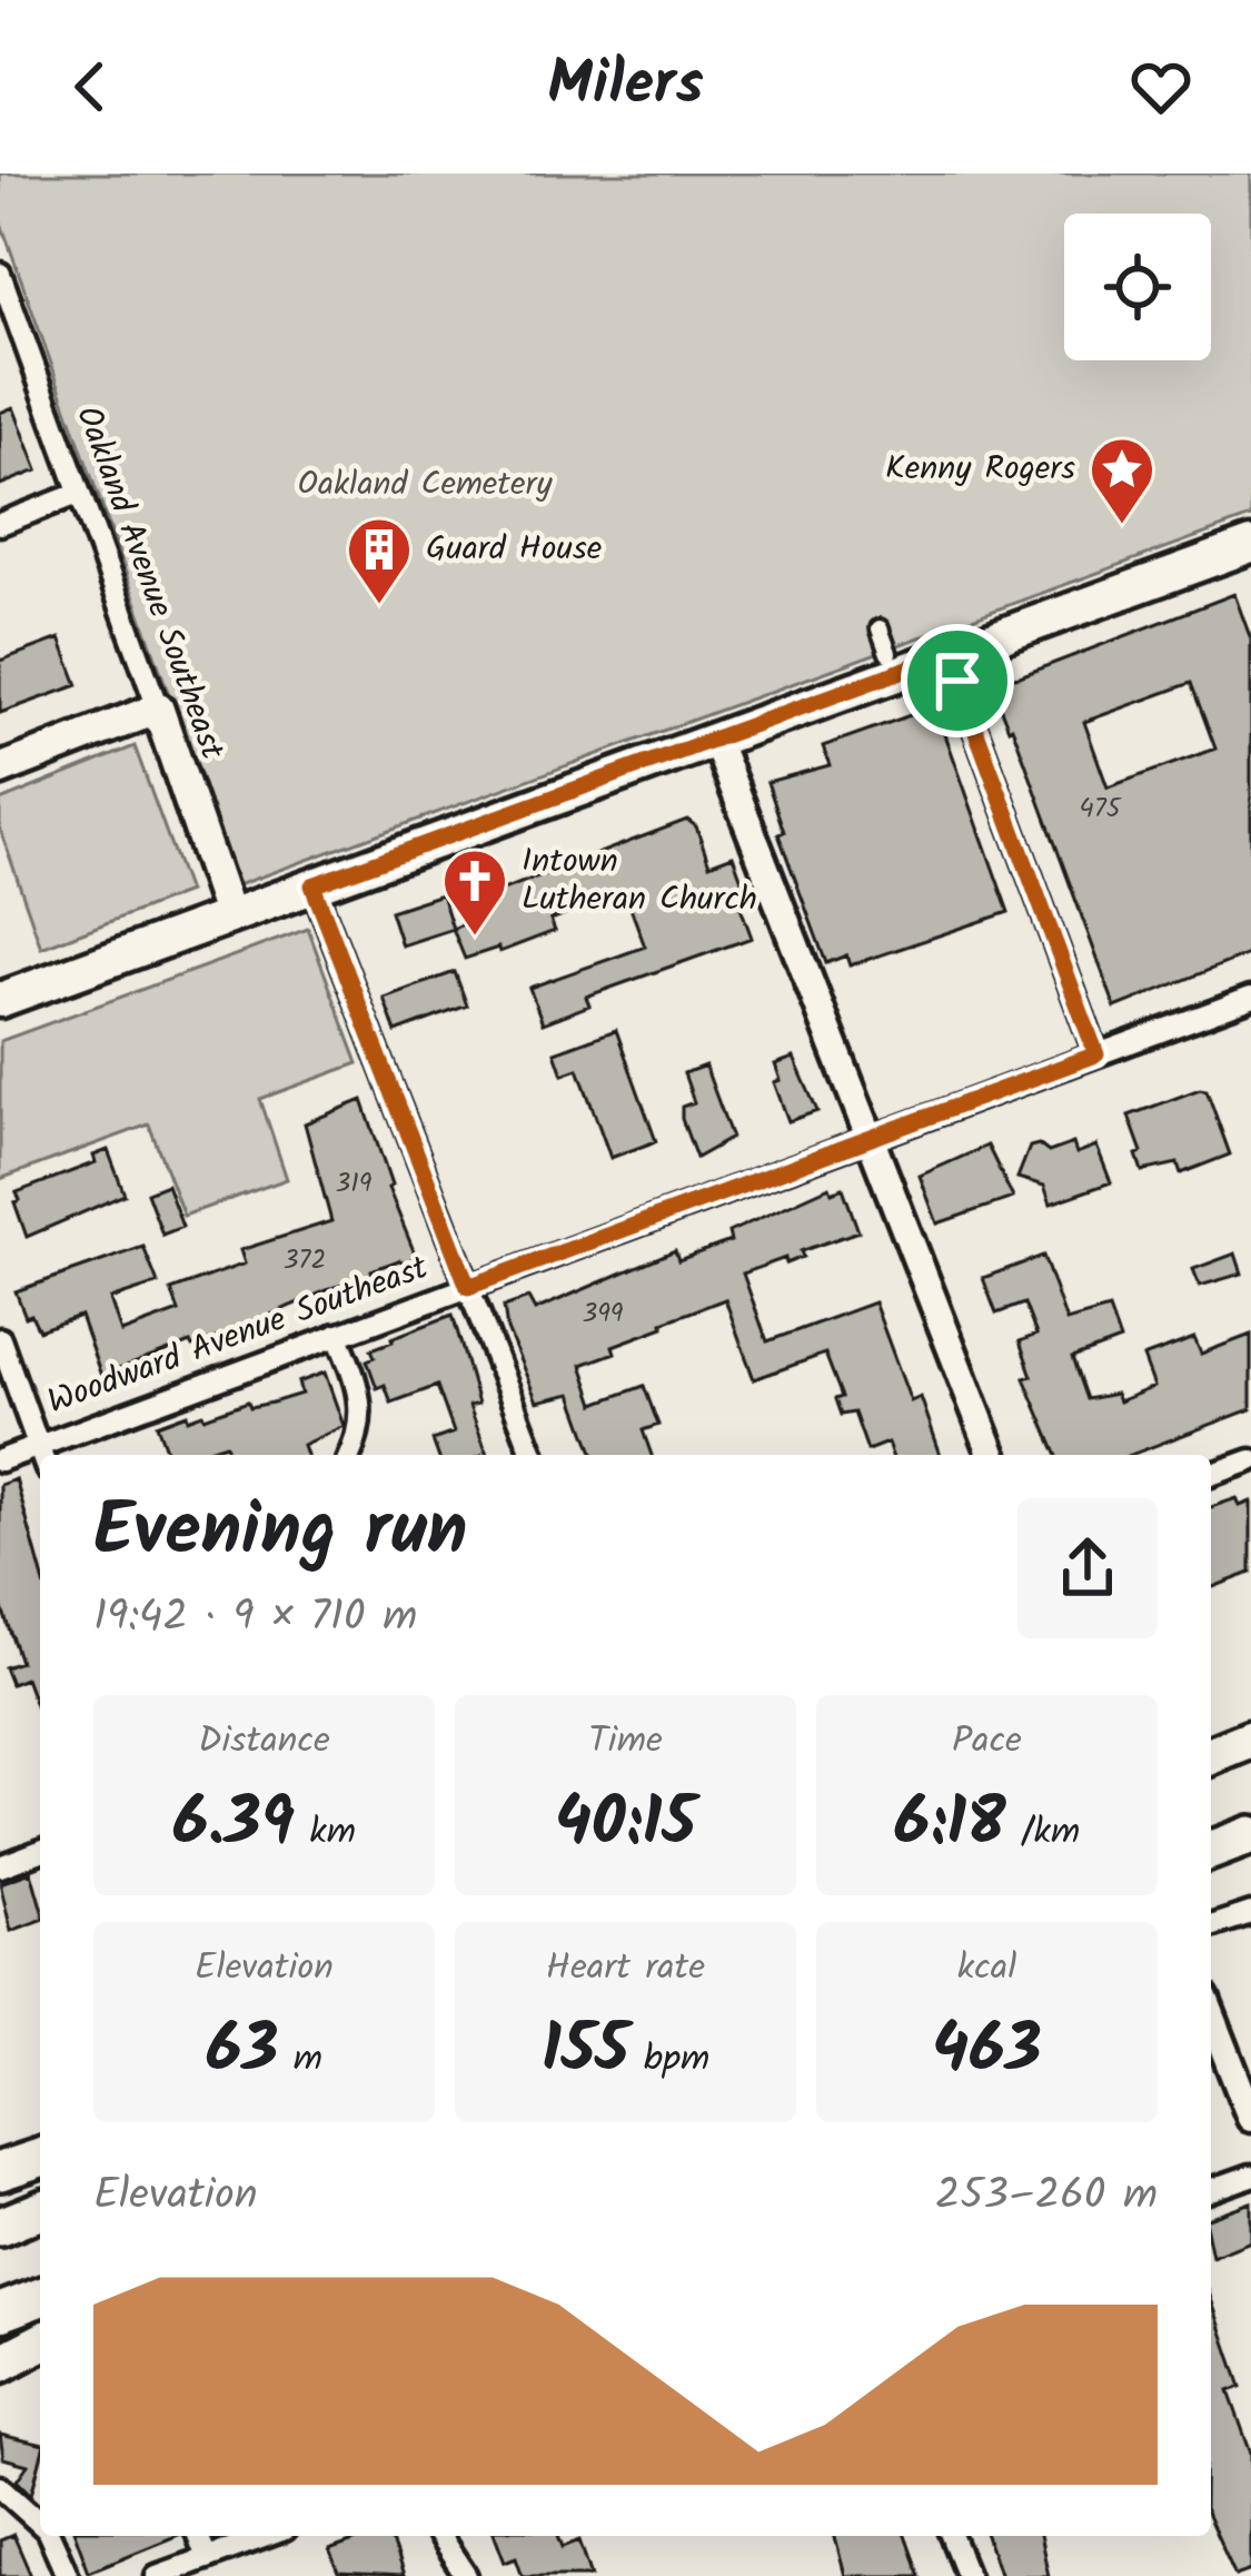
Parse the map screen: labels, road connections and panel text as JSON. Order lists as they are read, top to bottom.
{
  "streets": {
    "main road": ["Oakland Avenue Southeast"],
    "street": ["Woodward Avenue Southeast"]
  },
  "parks": ["Oakland Cemetery"],
  "places": {
    "place": ["Kenny Rogers"],
    "building": ["Guard House"],
    "church": ["Intown Lutheran Church"]
  },
  "house_numbers": [
    "475",
    "319",
    "372",
    "399"
  ],
  "page": {
    "header": "Milers",
    "heading": ["Evening run", "19:42 · 9 × 710 m"],
    "stats": [
      ["Distance", "6.39 km"],
      ["Time", "40:15"],
      ["Pace", "6:18 /km"],
      ["Elevation", "63 m"],
      ["Heart rate", "155 bpm"],
      ["kcal", "463"]
    ],
    "chart": ["Elevation", "253–260 m"]
  }
}
